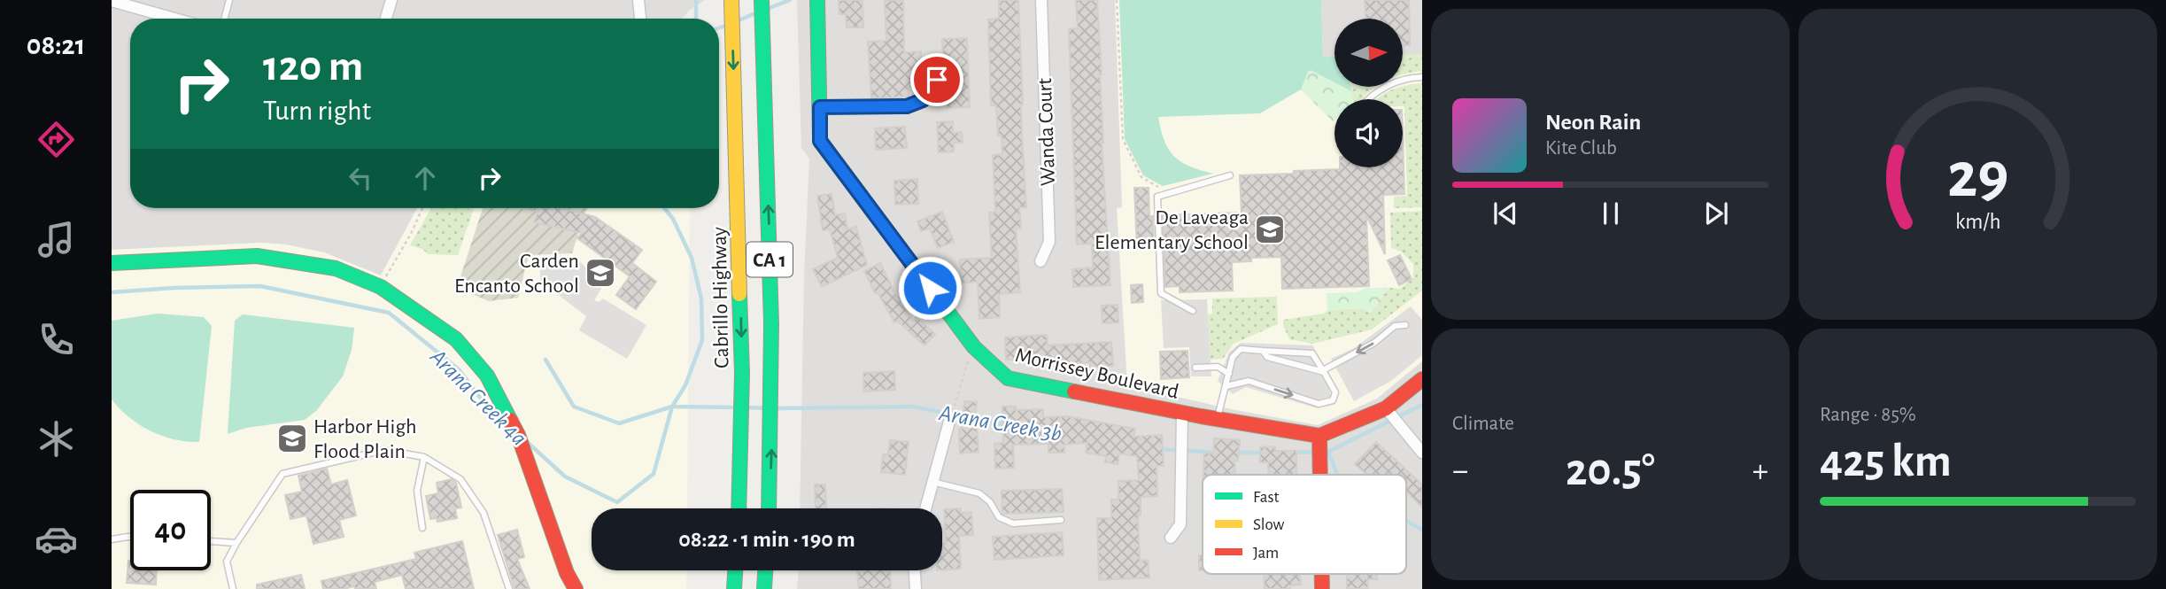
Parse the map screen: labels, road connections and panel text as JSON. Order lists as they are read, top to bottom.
{
  "streets": {
    "main road": ["CA 1", "Cabrillo Highway", "Morrissey Boulevard"],
    "street": ["Wanda Court"]
  },
  "water": ["Arana Creek 4a", "Arana Creek 3b"],
  "places": {
    "school or university": ["De Laveaga Elementary School", "Carden Encanto School", "Harbor High Flood Plain"]
  },
  "legend": ["Fast", "Slow", "Jam"],
  "north": "right",
  "page": {
    "tabs": "08:21",
    "turn": ["120 m", "Turn right"],
    "song": ["Neon Rain", "Kite Club"],
    "tile": [
      "Climate",
      ["Range · 85%", "425 km"]
    ],
    "heat": ["−", "20.5°", "+"],
    "limit": "40",
    "trip": "08:22 · 1 min · 190 m",
    "gauge": ["29", "km/h"]
  }
}
